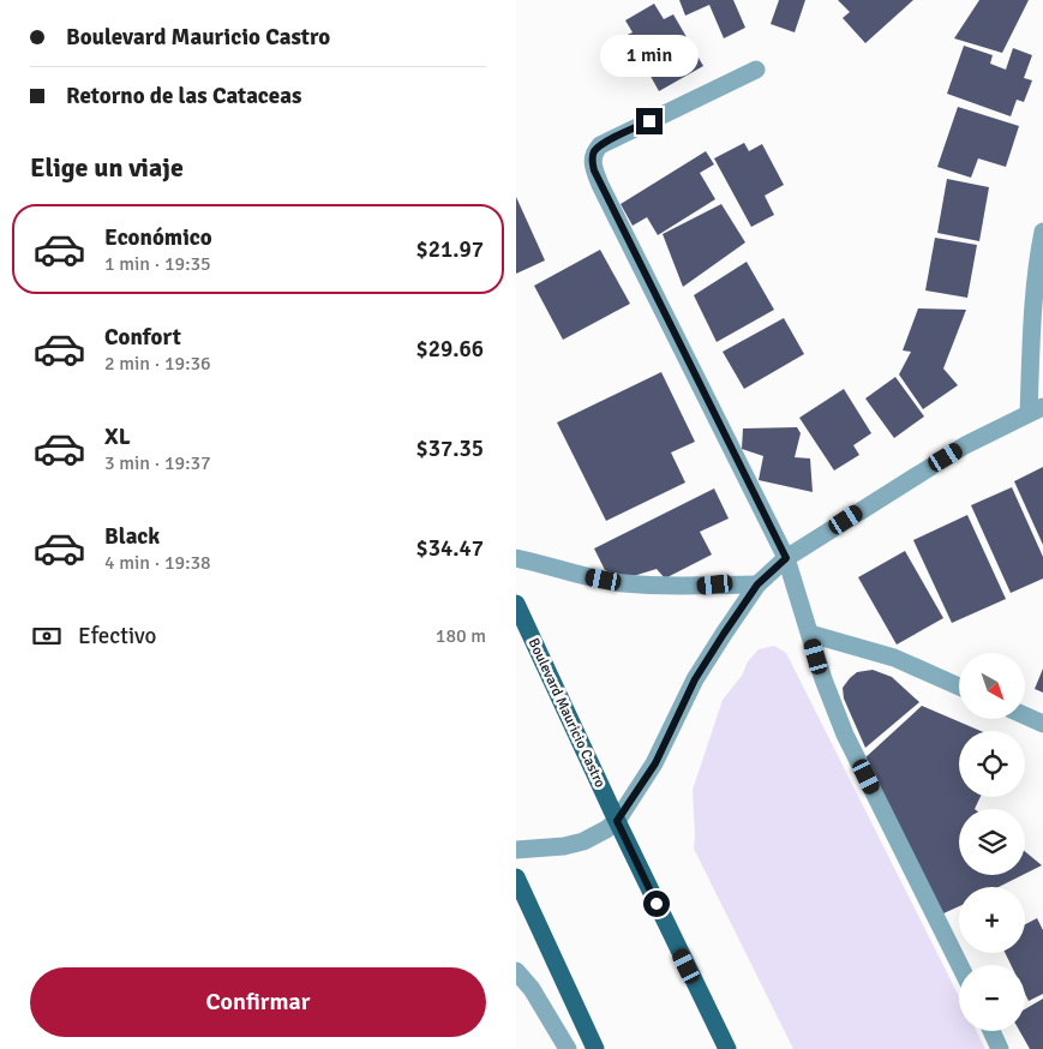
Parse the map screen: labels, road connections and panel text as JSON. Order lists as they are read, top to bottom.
{
  "streets": {
    "main road": ["Boulevard Mauricio Castro"]
  },
  "north": "bottom right",
  "page": {
    "banner": ["Boulevard Mauricio Castro", "Retorno de las Cataceas"],
    "bubble": "1 min",
    "heading": "Elige un viaje",
    "list": [
      {
        "name": "Económico",
        "note": "1 min · 19:35",
        "value": "$21.97"
      },
      {
        "name": "Confort",
        "note": "2 min · 19:36",
        "value": "$29.66"
      },
      {
        "name": "XL",
        "note": "3 min · 19:37",
        "value": "$37.35"
      },
      {
        "name": "Black",
        "note": "4 min · 19:38",
        "value": "$34.47"
      }
    ],
    "pay": ["Efectivo", "180 m"],
    "map_buttons": ["+", "−"],
    "buttons": "Confirmar"
  }
}
